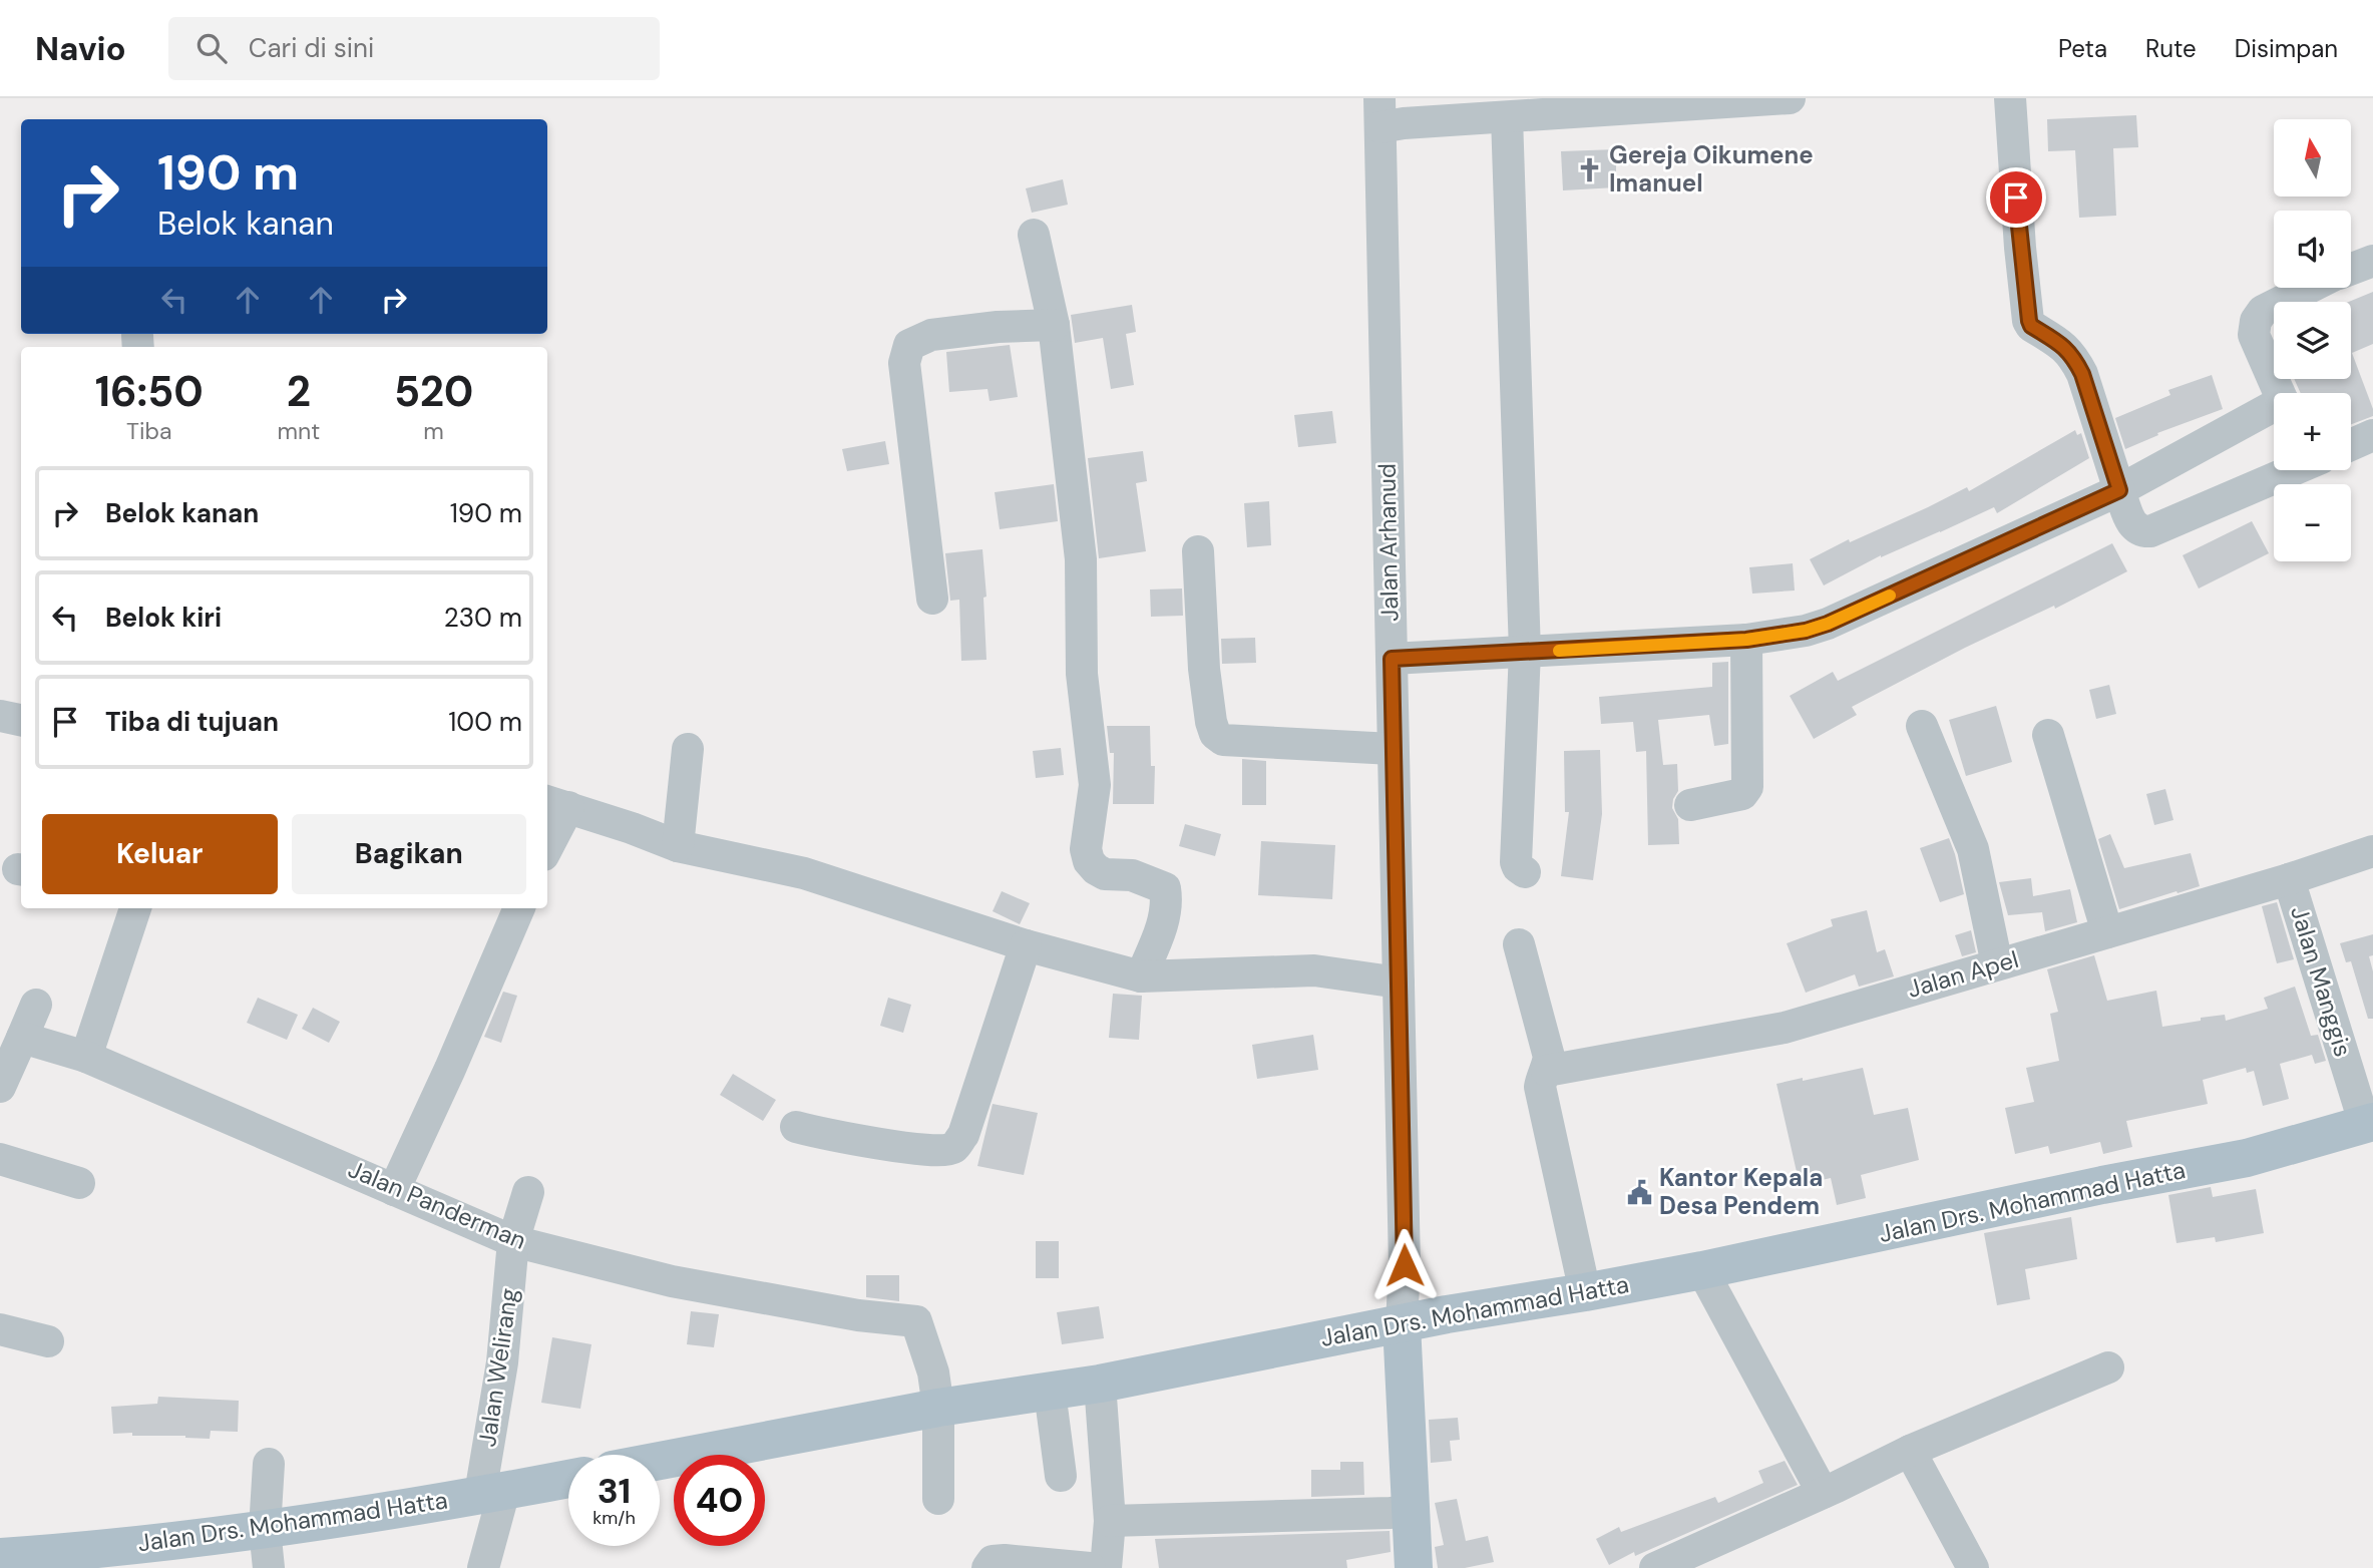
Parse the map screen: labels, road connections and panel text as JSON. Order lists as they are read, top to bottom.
{
  "streets": {
    "main road": ["Jalan Drs. Mohammad Hatta"],
    "street": [
      "Jalan Arhanud",
      "Jalan Apel",
      "Jalan Manggis",
      "Jalan Panderman",
      "Jalan Welirang"
    ]
  },
  "crossings": [
    ["Jalan Arhanud", "Jalan Drs. Mohammad Hatta"],
    ["Jalan Apel", "Jalan Manggis"],
    ["Jalan Manggis", "Jalan Drs. Mohammad Hatta"],
    ["Jalan Drs. Mohammad Hatta", "Jalan Panderman"],
    ["Jalan Drs. Mohammad Hatta", "Jalan Welirang"],
    ["Jalan Panderman", "Jalan Welirang"]
  ],
  "places": {
    "church": ["Gereja Oikumene Imanuel"],
    "public building": ["Kantor Kepala Desa Pendem"]
  },
  "north": "top",
  "page": {
    "header": "Navio",
    "search": "Cari di sini",
    "nav": ["Peta", "Rute", "Disimpan"],
    "map_buttons": ["+", "−"],
    "turn": ["190 m", "Belok kanan"],
    "eta": [
      "16:50",
      "Tiba",
      "2",
      "mnt",
      "520",
      "m"
    ],
    "list": [
      {
        "name": "Belok kanan",
        "value": "190 m"
      },
      {
        "name": "Belok kiri",
        "value": "230 m"
      },
      {
        "name": "Tiba di tujuan",
        "value": "100 m"
      }
    ],
    "buttons": ["Keluar", "Bagikan"],
    "speed": "31 km/h",
    "limit": "40"
  }
}
